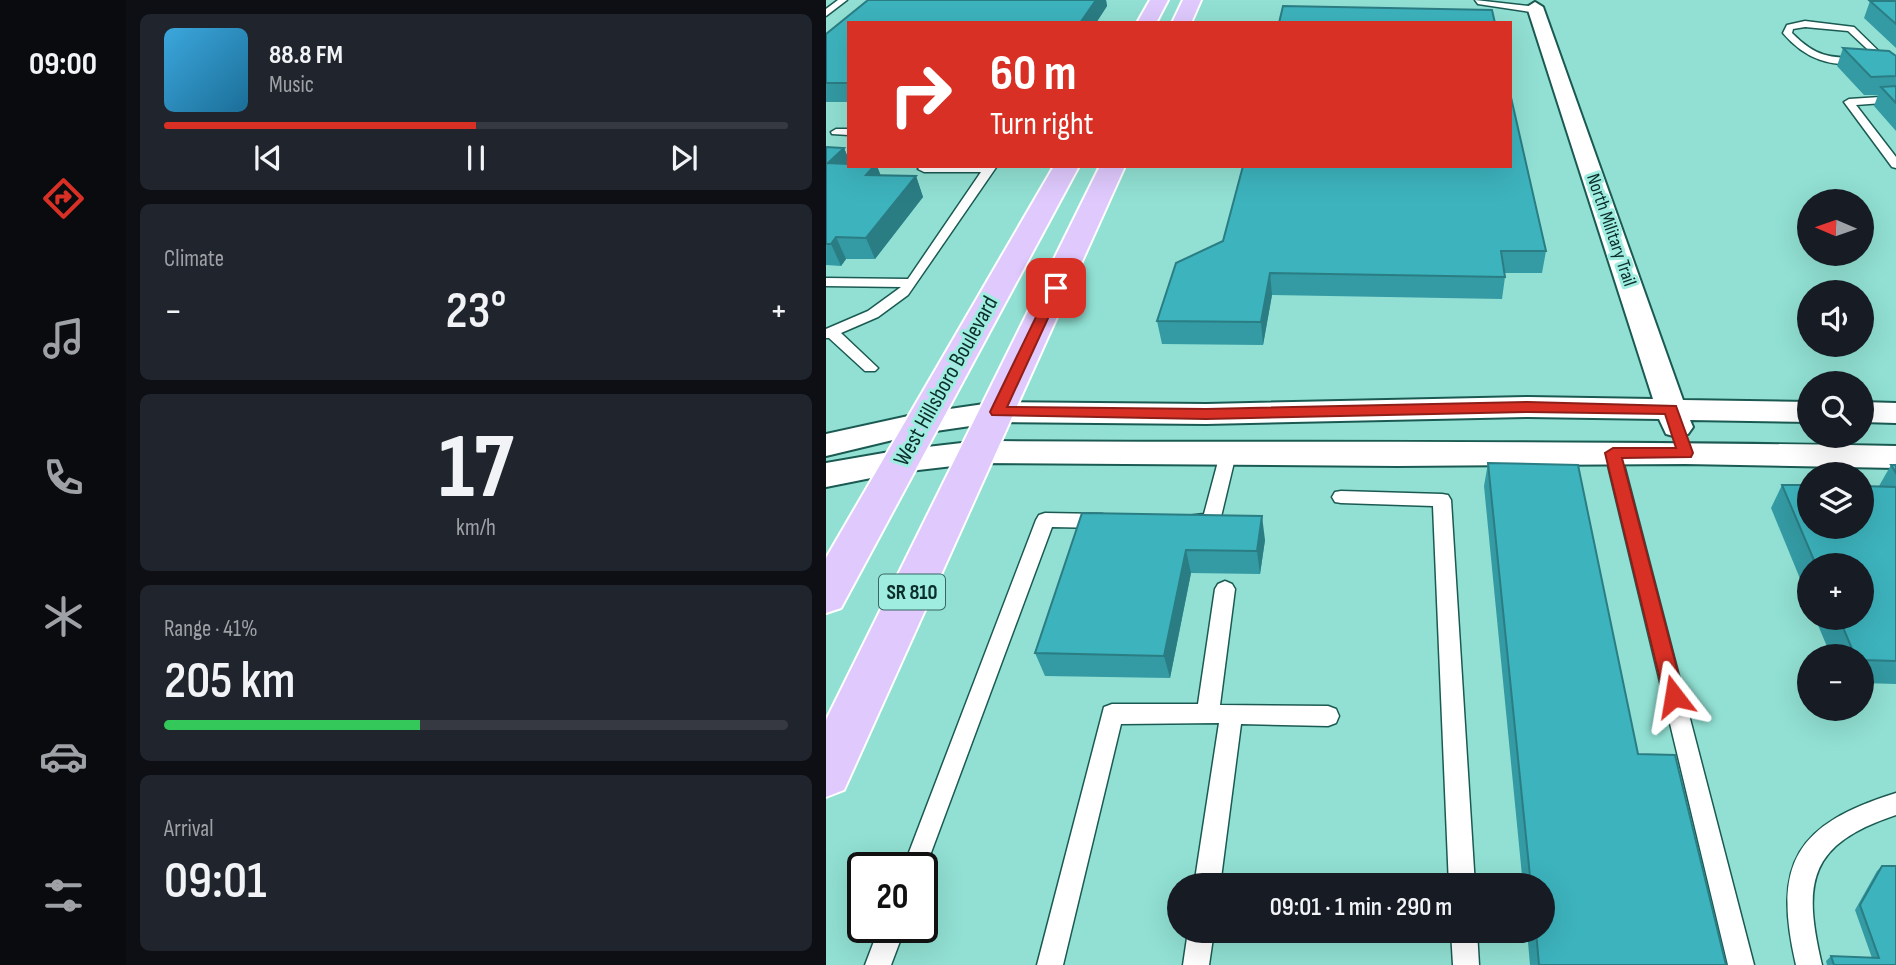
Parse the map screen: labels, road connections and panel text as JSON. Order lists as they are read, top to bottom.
{
  "streets": {
    "main road": ["West Hillsboro Boulevard", "SR 810"],
    "street": ["North Military Trail"]
  },
  "north": "left",
  "page": {
    "tabs": "09:00",
    "turn": ["60 m", "Turn right"],
    "song": ["88.8 FM", "Music"],
    "map_buttons": ["+", "−"],
    "tile": [
      "Climate",
      ["17", "km/h"],
      ["Range · 41%", "205 km"],
      ["Arrival", "09:01"]
    ],
    "heat": ["−", "23°", "+"],
    "limit": "20",
    "trip": "09:01 · 1 min · 290 m"
  }
}
